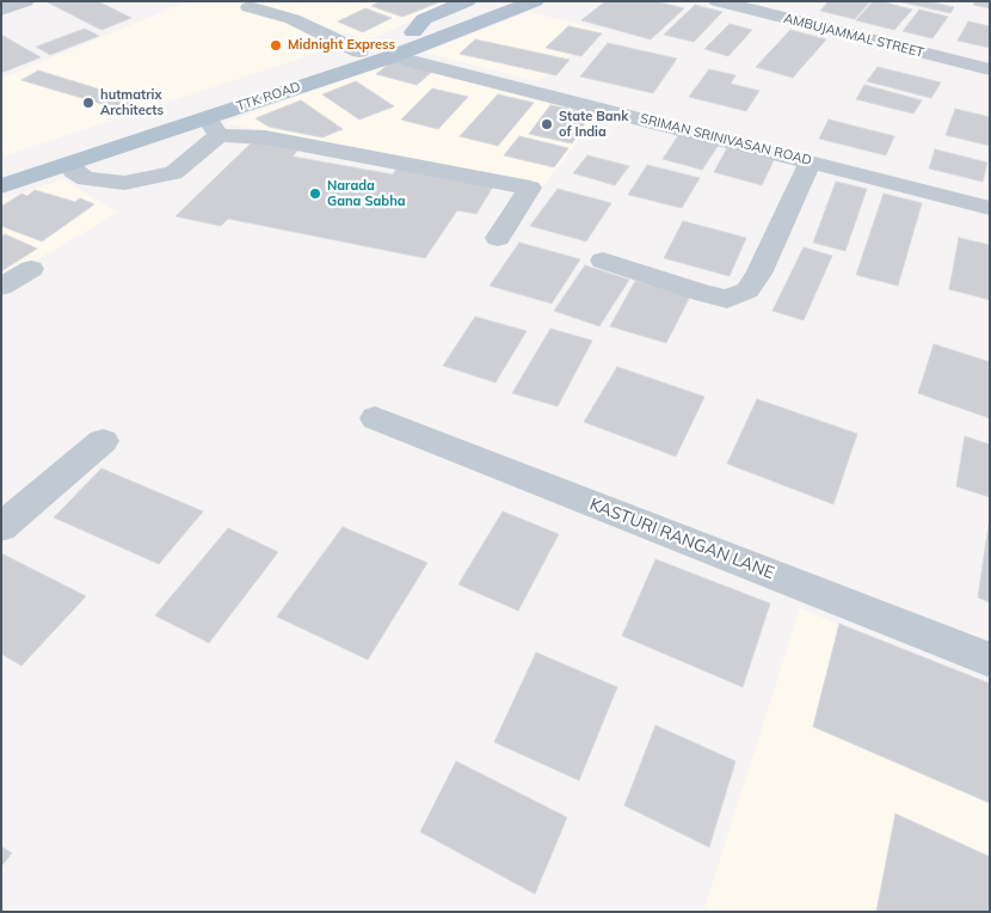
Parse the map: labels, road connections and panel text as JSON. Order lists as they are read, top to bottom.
{
  "streets": {
    "main road": ["TTK ROAD"],
    "street": ["AMBUJAMMAL STREET", "SRIMAN SRINIVASAN ROAD", "KASTURI RANGAN LANE"]
  },
  "crossings": [
    ["TTK ROAD", "SRIMAN SRINIVASAN ROAD"]
  ],
  "places": [
    "Midnight Express",
    "hutmatrix Architects",
    "State Bank of India",
    "Narada Gana Sabha"
  ]
}
